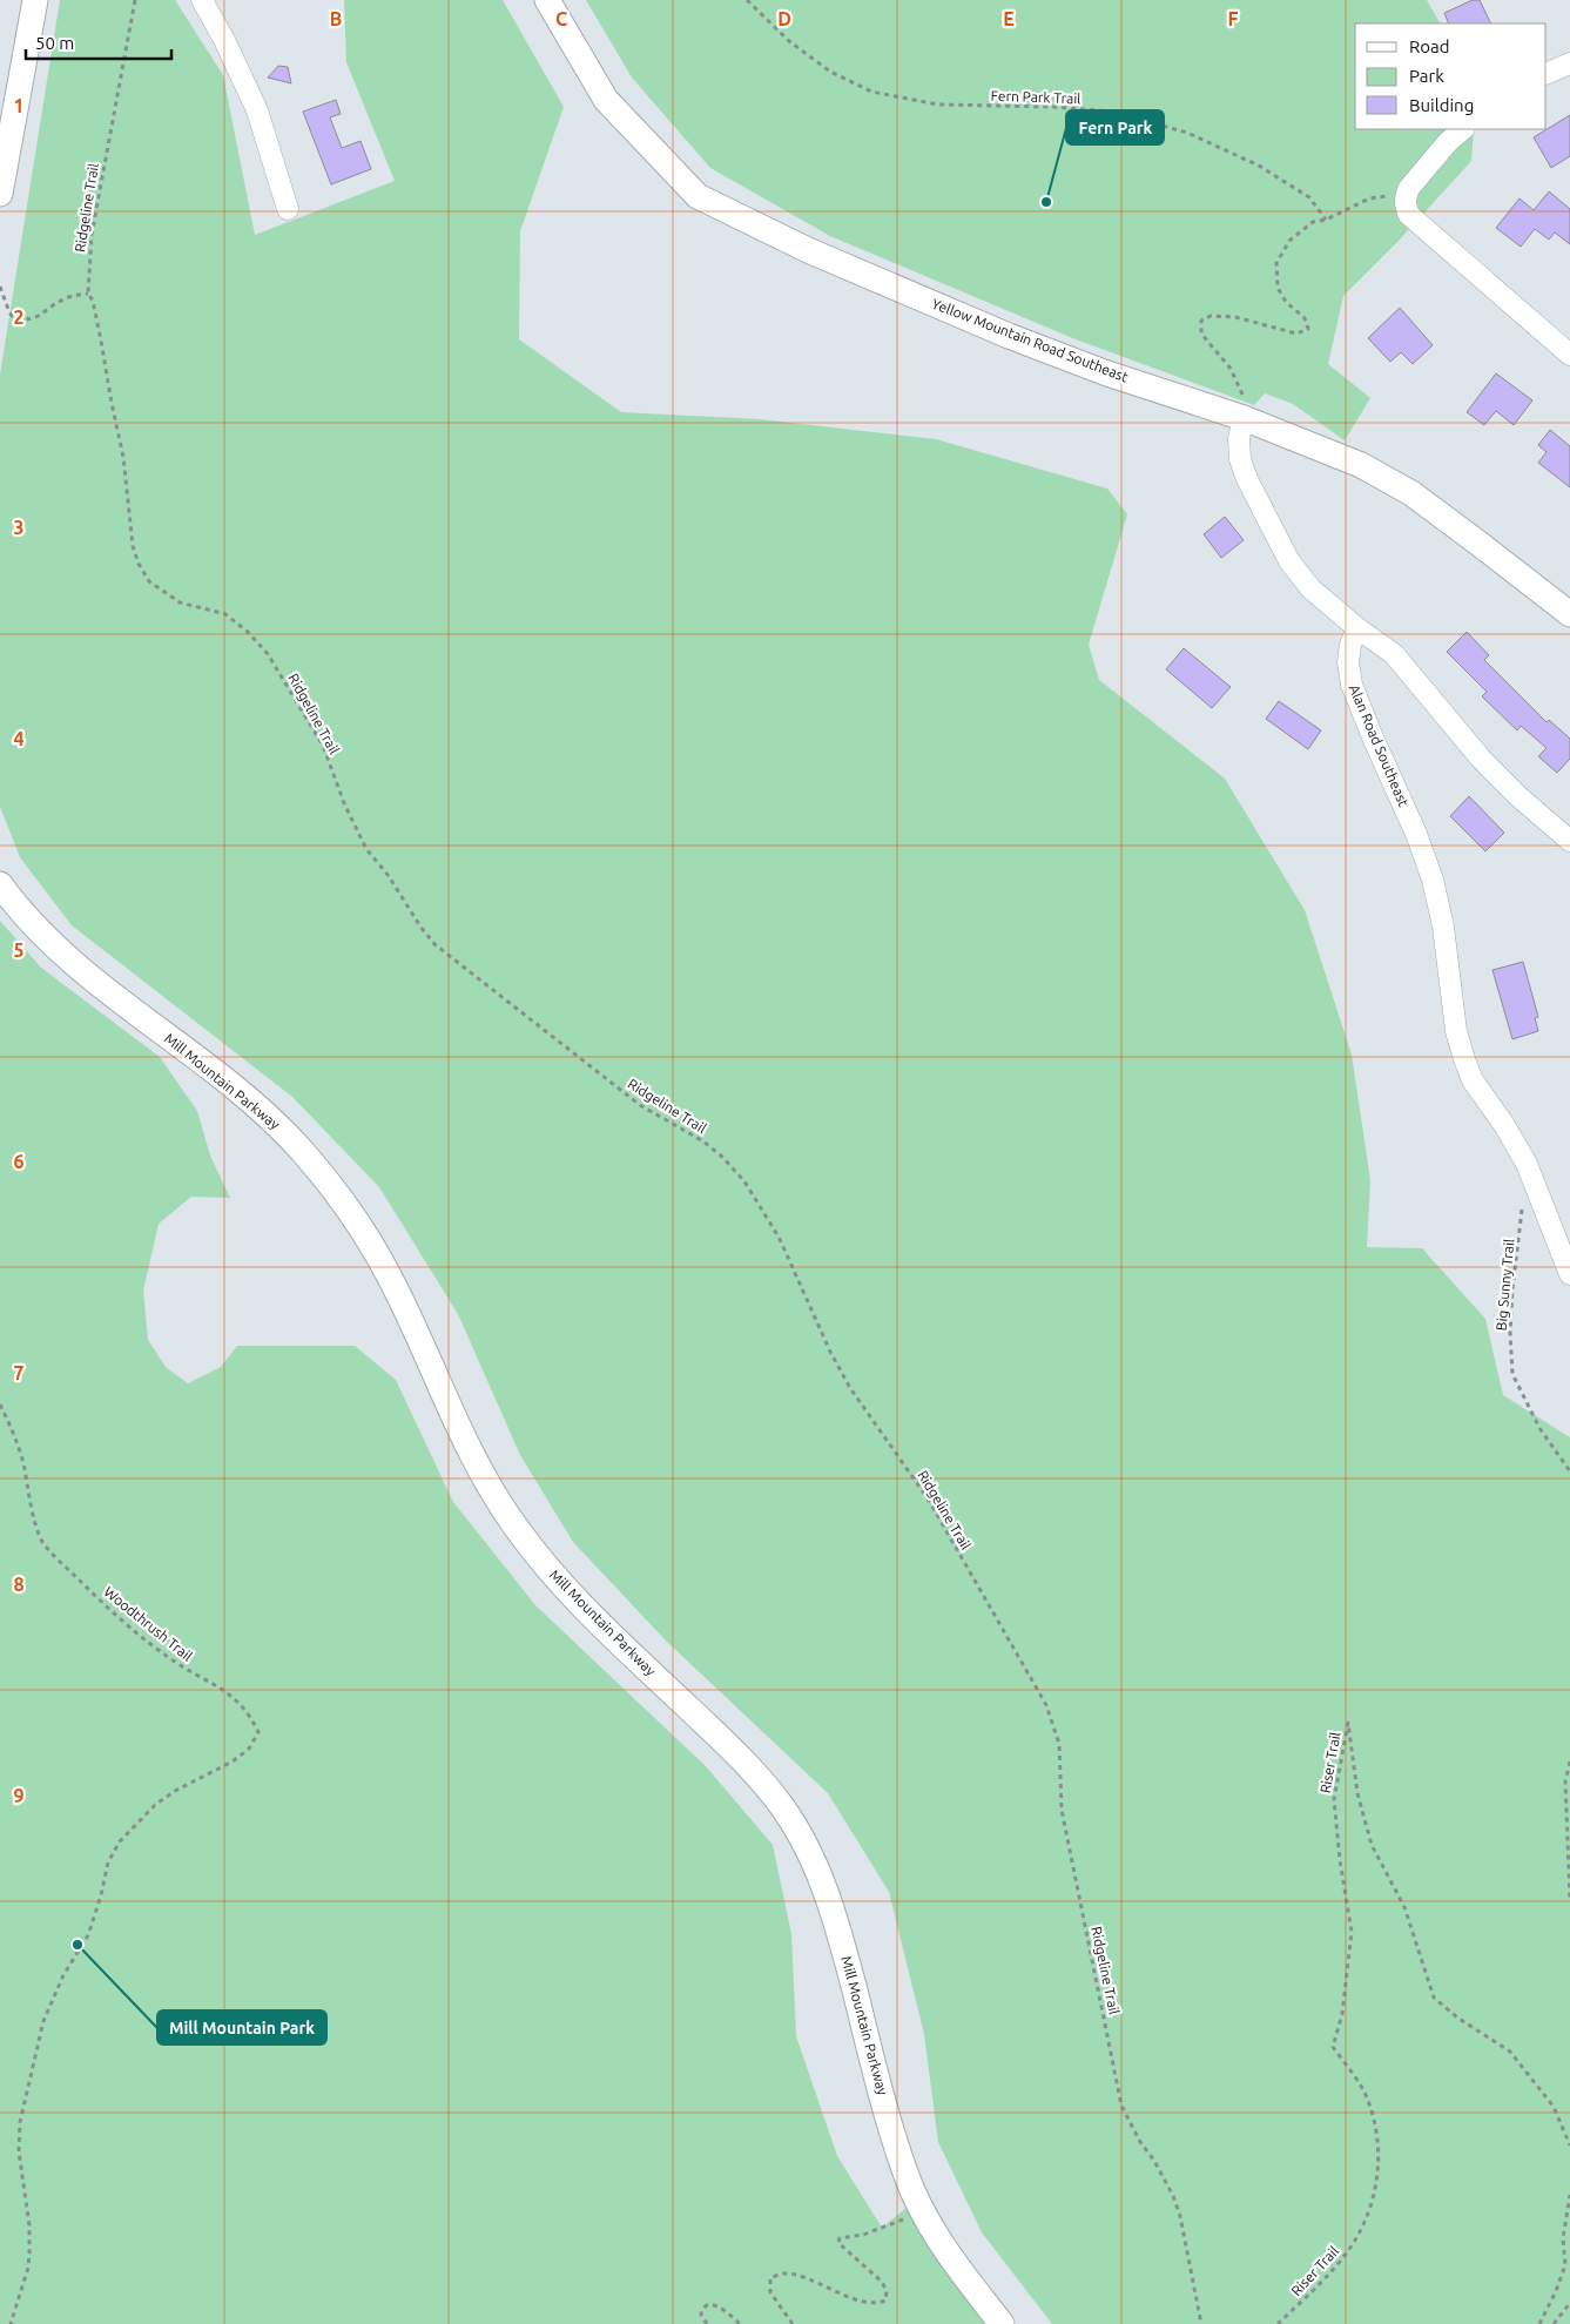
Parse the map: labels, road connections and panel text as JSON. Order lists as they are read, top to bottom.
{
  "streets": {
    "street": ["Yellow Mountain Road Southeast", "Alan Road Southeast", "Mill Mountain Parkway"],
    "path": [
      "Fern Park Trail",
      "Ridgeline Trail",
      "Big Sunny Trail",
      "Woodthrush Trail",
      "Riser Trail"
    ]
  },
  "places": ["Fern Park", "Mill Mountain Park"],
  "legend": ["Road", "Park", "Building"],
  "scale_bar": "50 m",
  "grid": {
    "columns": [
      "B",
      "C",
      "D",
      "E",
      "F"
    ],
    "rows": [
      "1",
      "2",
      "3",
      "4",
      "5",
      "6",
      "7",
      "8",
      "9"
    ]
  }
}
